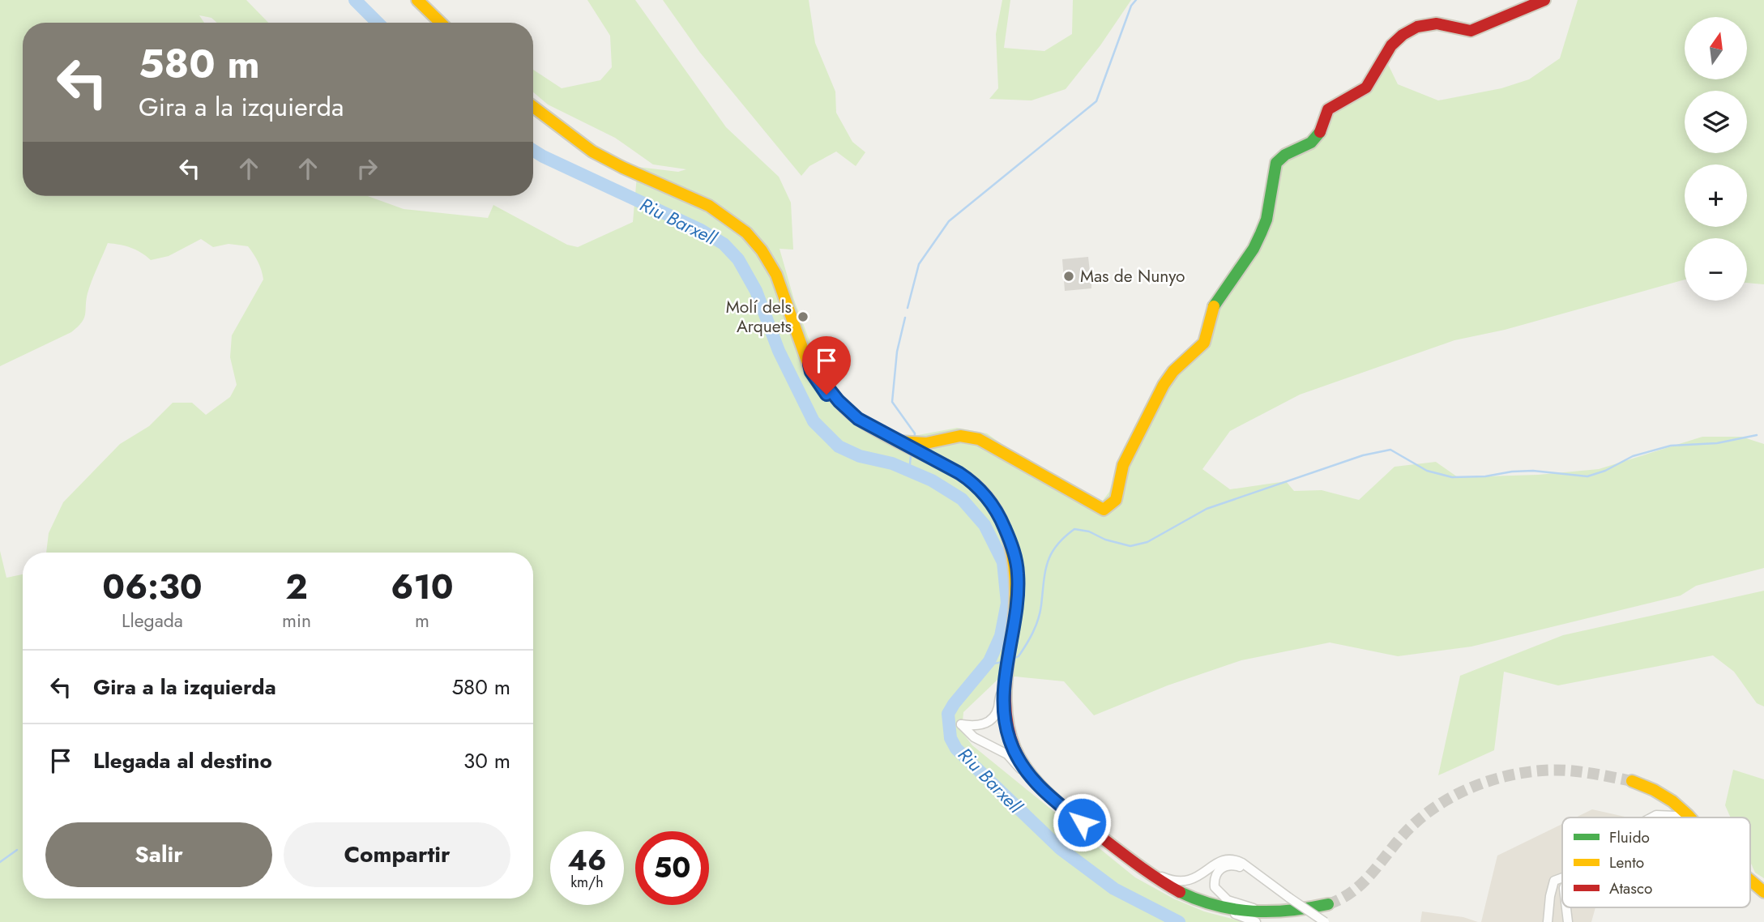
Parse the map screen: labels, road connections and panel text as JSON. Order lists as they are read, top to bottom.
{
  "water": ["Riu Barxell"],
  "places": ["Mas de Nunyo", "Molí dels Arquets"],
  "legend": ["Fluido", "Lento", "Atasco"],
  "north": "top",
  "page": {
    "map_buttons": ["+", "−"],
    "turn": ["580 m", "Gira a la izquierda"],
    "eta": [
      "06:30",
      "Llegada",
      "2",
      "min",
      "610",
      "m"
    ],
    "list": [
      {
        "name": "Gira a la izquierda",
        "value": "580 m"
      },
      {
        "name": "Llegada al destino",
        "value": "30 m"
      }
    ],
    "buttons": ["Salir", "Compartir"],
    "speed": "46 km/h",
    "limit": "50"
  }
}
